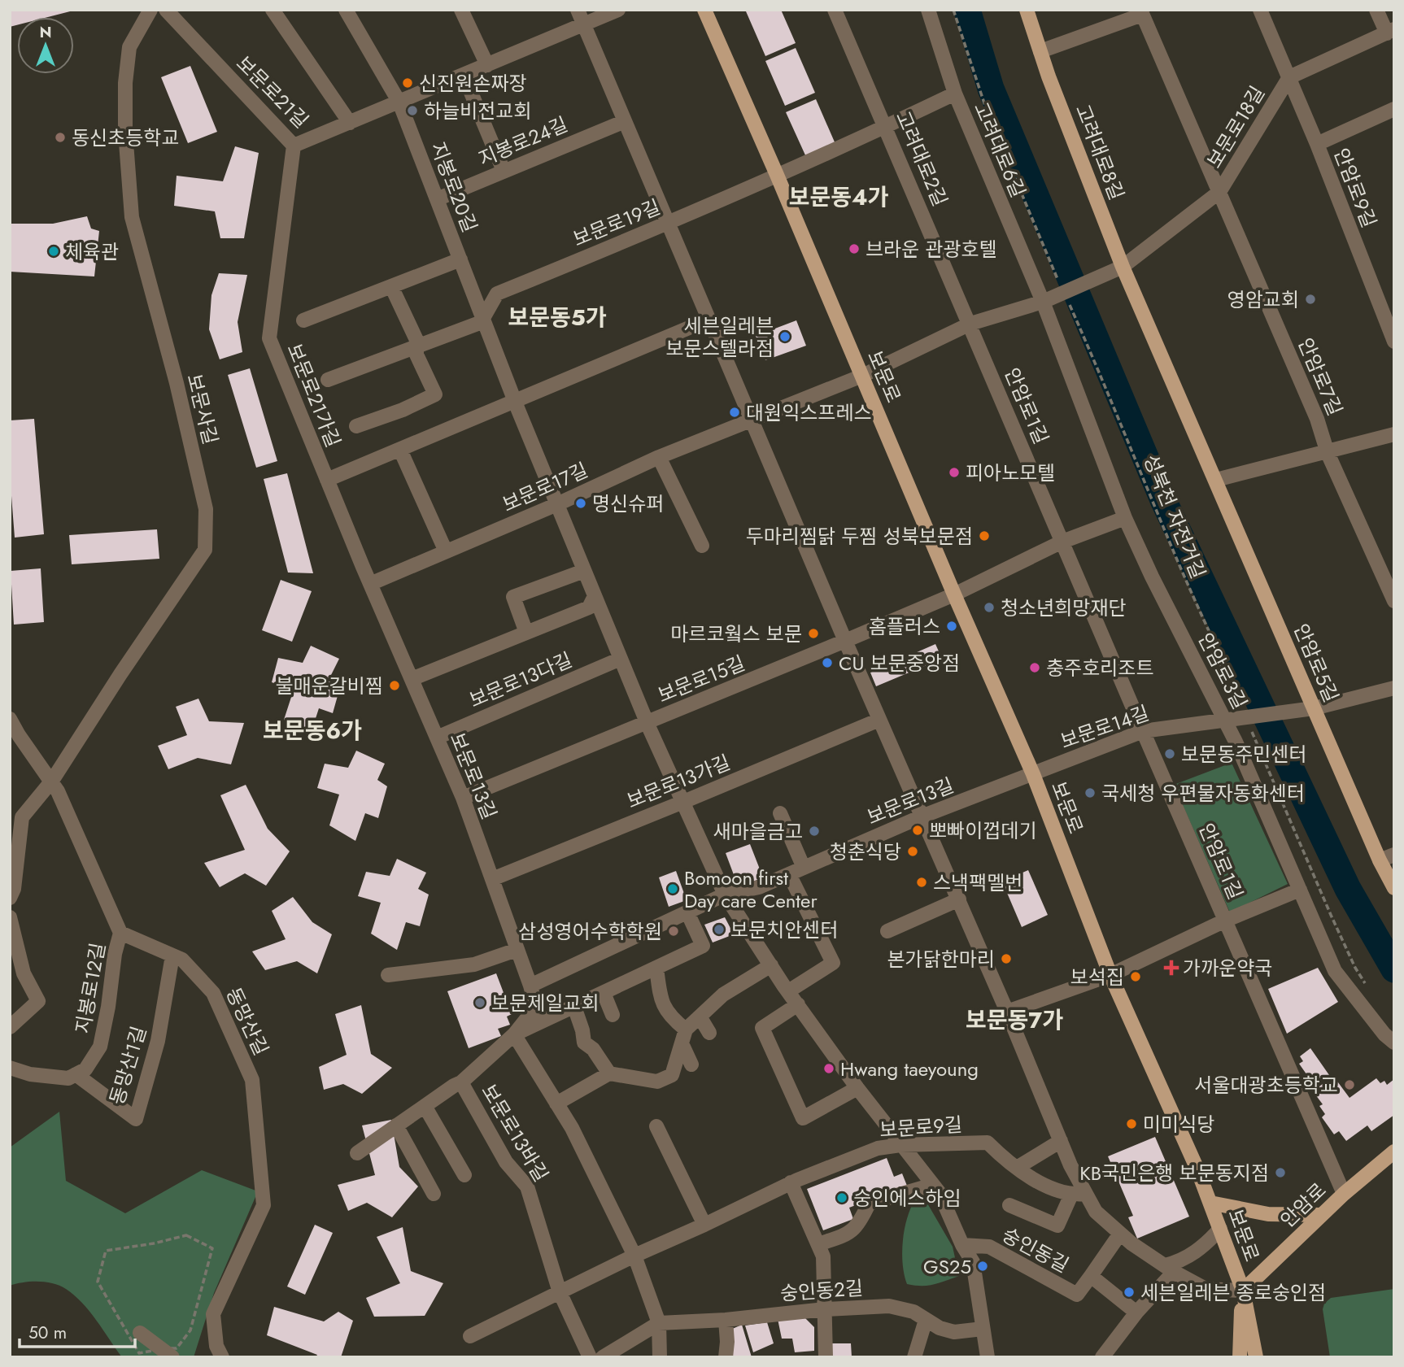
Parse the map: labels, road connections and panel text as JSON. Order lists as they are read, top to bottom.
{
  "streets": {
    "main road": [
      "고려대로8길",
      "보문로",
      "안암로5길",
      "안암로"
    ],
    "street": [
      "보문로21길",
      "보문로18길",
      "지봉로24길",
      "고려대로6길",
      "고려대로2길",
      "지봉로20길",
      "안암로9길",
      "보문로19길",
      "안암로7길",
      "보문로21가길",
      "안암로1길",
      "보문사길",
      "보문로17길",
      "안암로3길",
      "보문로15길",
      "보문로13다길",
      "보문로14길",
      "보문로13길",
      "보문로13가길",
      "지봉로12길",
      "동망산길",
      "동망산1길",
      "보문로9길",
      "보문로13바길",
      "숭인동길",
      "숭인동2길"
    ],
    "path": ["성북천 자전거길"]
  },
  "crossings": [
    ["보문로21길", "지봉로20길"],
    ["보문로21길", "보문로21가길"],
    ["보문로18길", "고려대로6길"],
    ["보문로18길", "고려대로8길"],
    ["보문로18길", "안암로9길"],
    ["보문로18길", "안암로7길"],
    ["보문로18길", "안암로5길"],
    ["보문로18길", "안암로3길"],
    ["지봉로24길", "지봉로20길"],
    ["고려대로6길", "안암로3길"],
    ["고려대로8길", "안암로5길"],
    ["고려대로2길", "안암로1길"],
    ["지봉로20길", "보문로19길"],
    ["지봉로20길", "보문로17길"],
    ["보문로19길", "보문로"],
    ["보문로", "보문로17길"],
    ["보문로", "보문로15길"],
    ["보문로", "보문로14길"],
    ["보문로", "보문로13길"],
    ["보문로", "안암로"],
    ["보문로21가길", "보문로17길"],
    ["보문로21가길", "보문로13길"],
    ["안암로1길", "보문로14길"],
    ["안암로1길", "안암로"],
    ["보문로17길", "보문로13길"],
    ["안암로5길", "보문로14길"],
    ["안암로3길", "보문로14길"],
    ["보문로15길", "보문로13길"],
    ["보문로13다길", "보문로13길"],
    ["보문로14길", "보문로13길"],
    ["보문로13길", "보문로13가길"],
    ["보문로13길", "보문로13바길"],
    ["지봉로12길", "동망산길"],
    ["지봉로12길", "동망산1길"],
    ["동망산길", "동망산1길"],
    ["보문로9길", "보문로13바길"]
  ],
  "districts": [
    "보문동4가",
    "보문동5가",
    "보문동6가",
    "보문동7가"
  ],
  "places": {
    "other": [
      "신진원손짜장",
      "하늘비전교회",
      "동신초등학교",
      "브라운 관광호텔",
      "체육관",
      "영암교회",
      "세븐일레븐 보문스텔라점",
      "대원익스프레스",
      "피아노모텔",
      "명신슈퍼",
      "두마리찜닭 두찜 성북보문점",
      "청소년희망재단",
      "홈플러스",
      "마르코웤스 보문",
      "CU 보문중앙점",
      "충주호리조트",
      "불매운갈비찜",
      "보문동주민센터",
      "국세청 우편물자동화센터",
      "뽀빠이껍데기",
      "새마을금고",
      "청춘식당",
      "스낵팩멜번",
      "Bomoon first Day care Center",
      "보문치안센터",
      "삼성영어수학학원",
      "본가닭한마리",
      "보석집",
      "보문제일교회",
      "Hwang taeyoung",
      "서울대광초등학교",
      "미미식당",
      "KB국민은행 보문동지점",
      "숭인에스하임",
      "GS25",
      "세븐일레븐 종로숭인점"
    ],
    "health": ["가까운약국"]
  },
  "scale_bar": "50 m",
  "north": "top"
}
